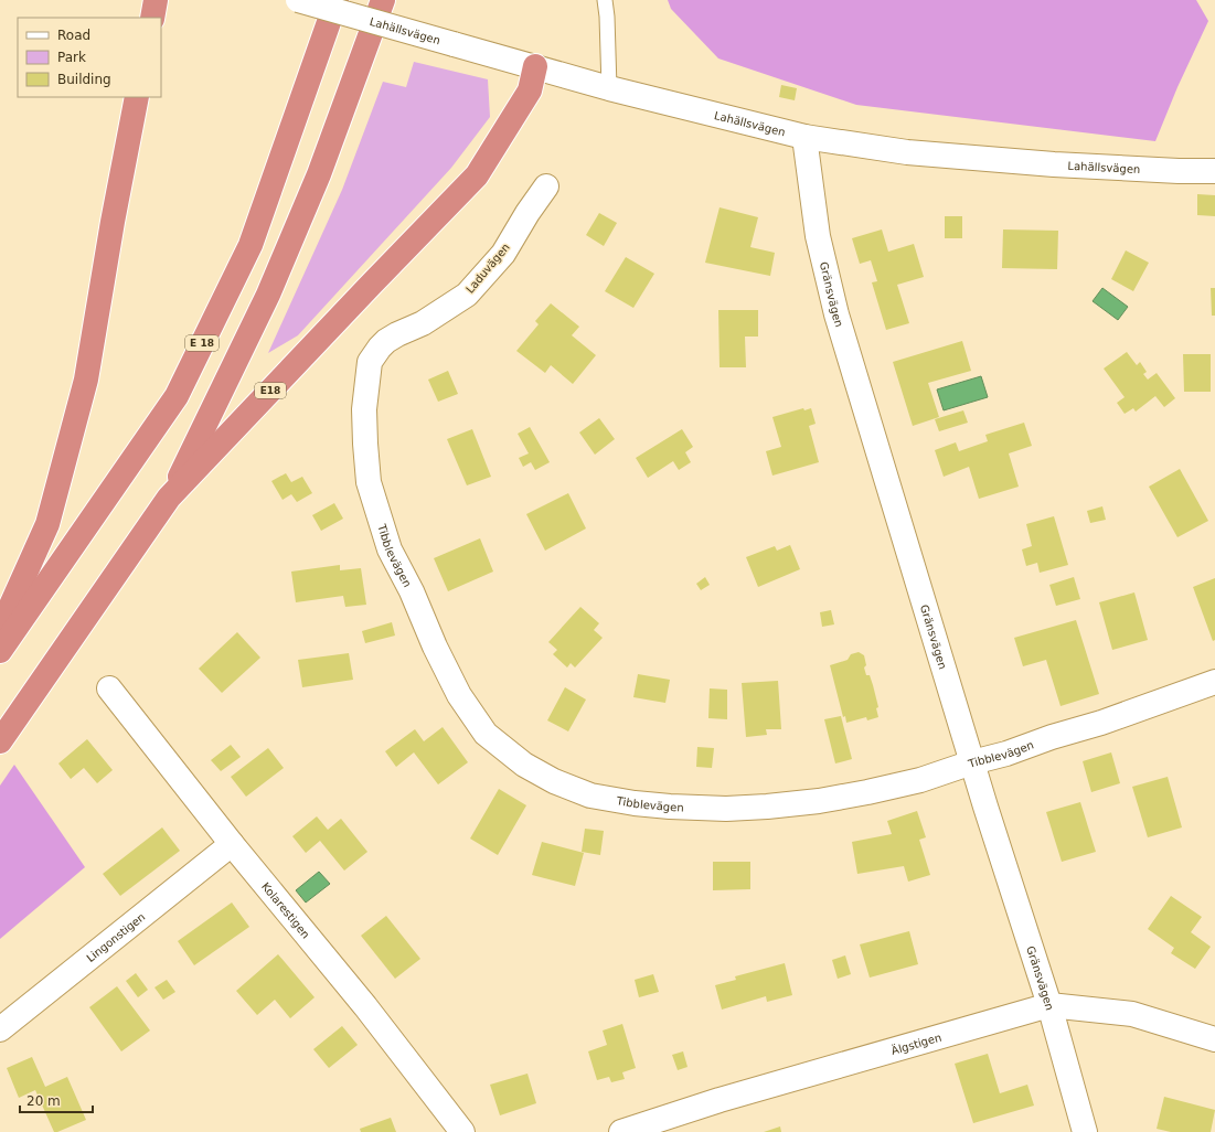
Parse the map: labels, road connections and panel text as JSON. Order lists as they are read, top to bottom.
{
  "streets": {
    "highway": ["E 18", "E18"],
    "street": [
      "Lahällsvägen",
      "Laduvägen",
      "Gränsvägen",
      "Tibblevägen",
      "Kolarestigen",
      "Lingonstigen",
      "Älgstigen"
    ]
  },
  "crossings": [
    ["Lahällsvägen", "Gränsvägen"],
    ["Lahällsvägen", "E18"],
    ["Laduvägen", "Tibblevägen"],
    ["Gränsvägen", "Tibblevägen"],
    ["Gränsvägen", "Älgstigen"],
    ["Kolarestigen", "Lingonstigen"]
  ],
  "legend": ["Road", "Park", "Building"],
  "scale_bar": "20 m"
}
